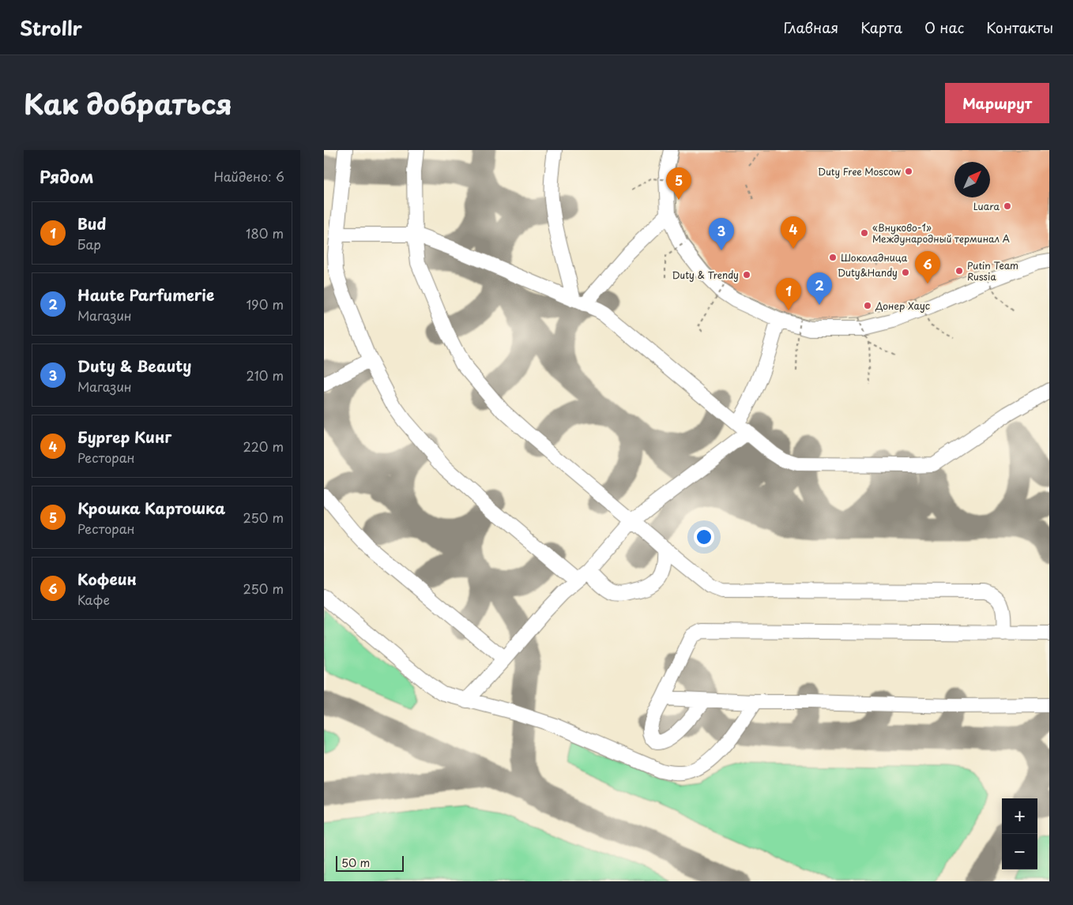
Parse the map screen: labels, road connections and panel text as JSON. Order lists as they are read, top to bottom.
{
  "places": [
    "Duty Free Moscow",
    "Luara",
    "«Внуково-1» Международный терминал А",
    "Шоколадница",
    "Putin Team Russia",
    "Duty&Handy",
    "Duty & Trendy",
    "Донер Хаус"
  ],
  "scale_bar": "50 m",
  "north": "top right",
  "page": {
    "header": "Strollr",
    "nav": [
      "Главная",
      "Карта",
      "О нас",
      "Контакты"
    ],
    "title": "Как добраться",
    "buttons": "Маршрут",
    "heading": ["Рядом", "Найдено: 6"],
    "pins": [
      "5",
      "4",
      "3",
      "6",
      "2",
      "1"
    ],
    "list": [
      {
        "mark": "1",
        "name": "Bud",
        "note": "Бар",
        "value": "180 m"
      },
      {
        "mark": "2",
        "name": "Haute Parfumerie",
        "note": "Магазин",
        "value": "190 m"
      },
      {
        "mark": "3",
        "name": "Duty & Beauty",
        "note": "Магазин",
        "value": "210 m"
      },
      {
        "mark": "4",
        "name": "Бургер Кинг",
        "note": "Ресторан",
        "value": "220 m"
      },
      {
        "mark": "5",
        "name": "Крошка Картошка",
        "note": "Ресторан",
        "value": "250 m"
      },
      {
        "mark": "6",
        "name": "Кофеин",
        "note": "Кафе",
        "value": "250 m"
      }
    ],
    "map_buttons": ["+", "−"],
    "scale": "50 m"
  }
}
